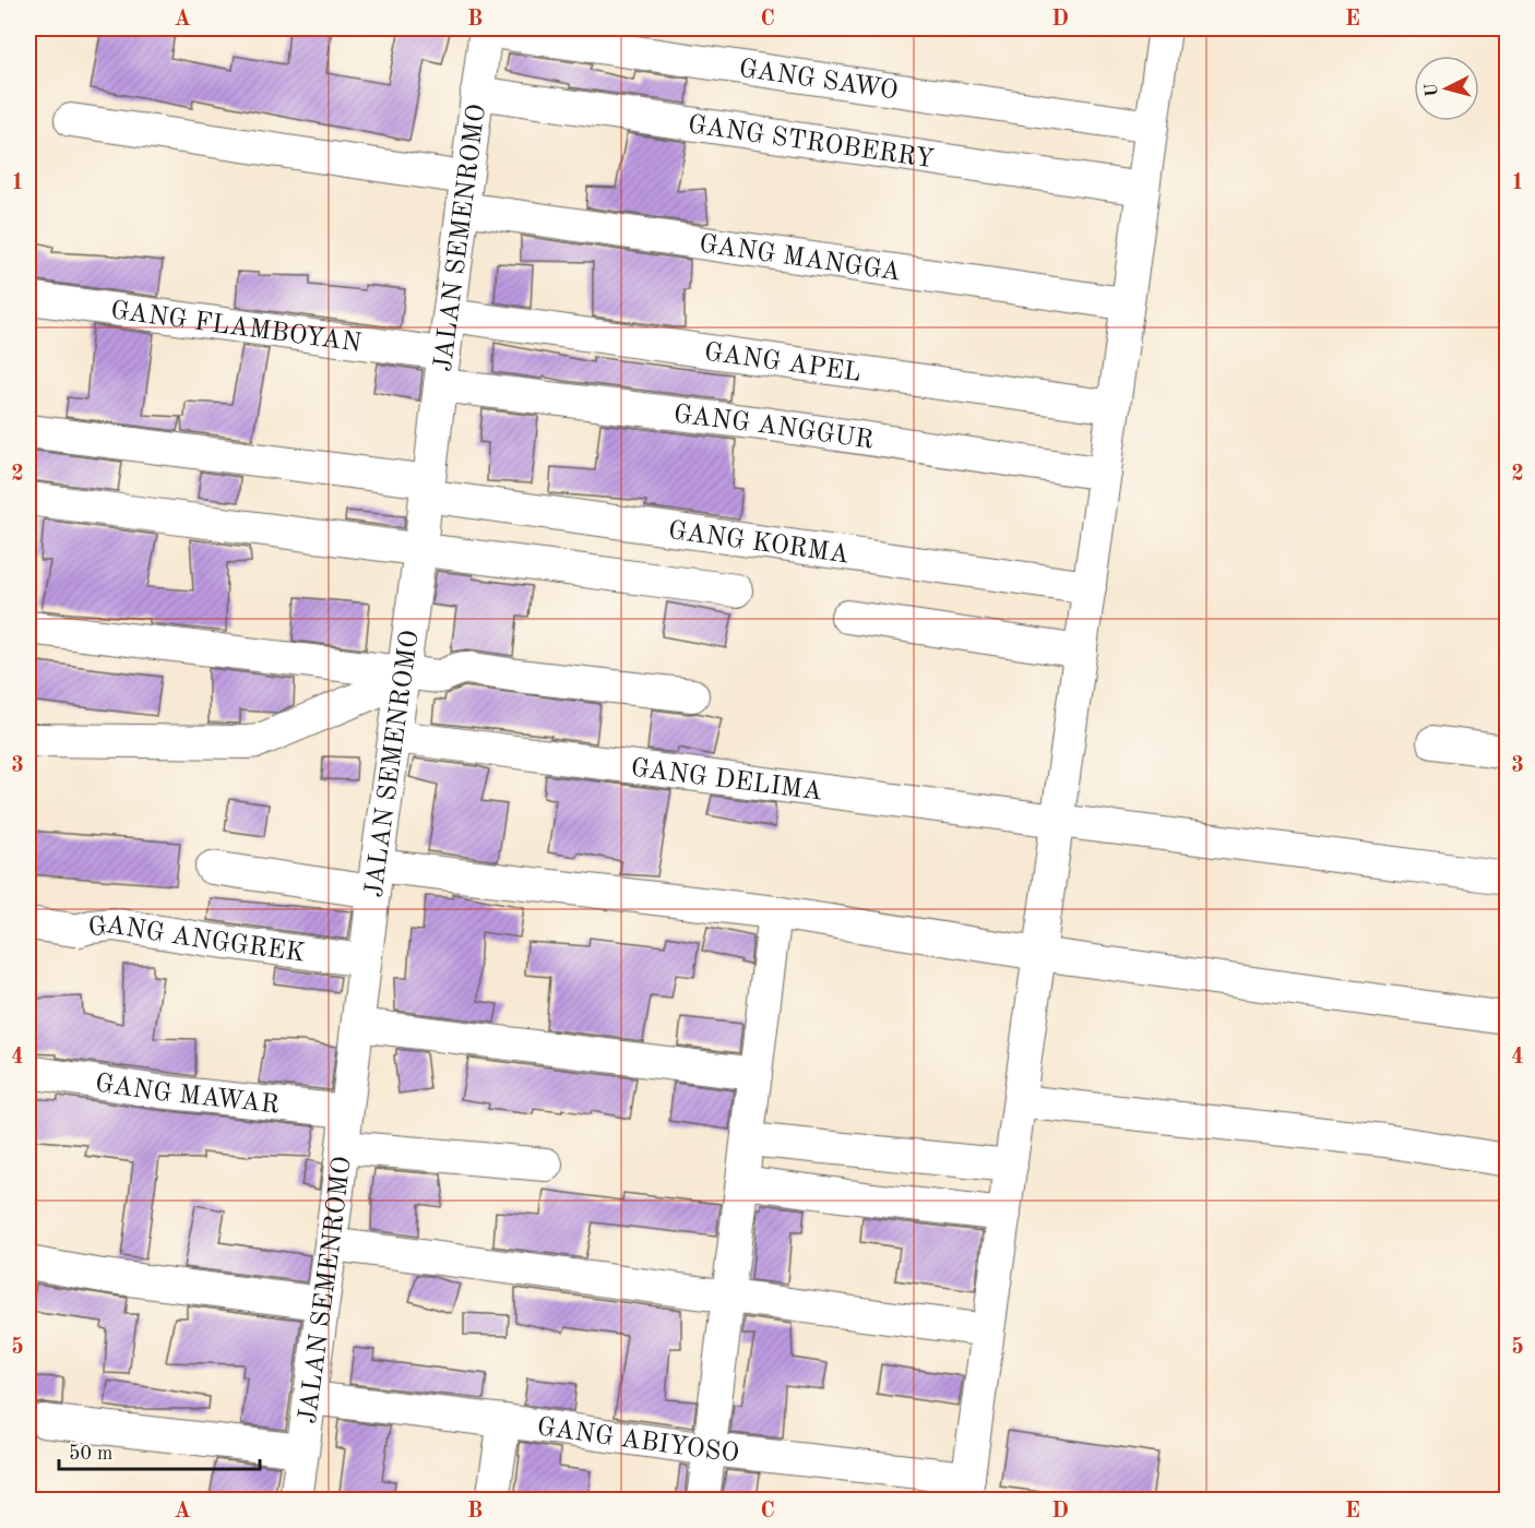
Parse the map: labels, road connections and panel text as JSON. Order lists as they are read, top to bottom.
{
  "streets": {
    "street": [
      "GANG SAWO",
      "GANG STROBERRY",
      "JALAN SEMENROMO",
      "GANG MANGGA",
      "GANG FLAMBOYAN",
      "GANG APEL",
      "GANG ANGGUR",
      "GANG KORMA",
      "GANG DELIMA",
      "GANG ANGGREK",
      "GANG MAWAR",
      "GANG ABIYOSO"
    ]
  },
  "crossings": [
    ["GANG SAWO", "JALAN SEMENROMO"],
    ["GANG STROBERRY", "JALAN SEMENROMO"],
    ["JALAN SEMENROMO", "GANG MANGGA"],
    ["JALAN SEMENROMO", "GANG FLAMBOYAN"],
    ["JALAN SEMENROMO", "GANG APEL"],
    ["JALAN SEMENROMO", "GANG ANGGUR"],
    ["JALAN SEMENROMO", "GANG KORMA"],
    ["JALAN SEMENROMO", "GANG DELIMA"],
    ["JALAN SEMENROMO", "GANG ANGGREK"],
    ["JALAN SEMENROMO", "GANG MAWAR"],
    ["JALAN SEMENROMO", "GANG ABIYOSO"],
    ["GANG FLAMBOYAN", "GANG ANGGUR"]
  ],
  "scale_bar": "50 m",
  "north": "left",
  "grid": {
    "columns": [
      "A",
      "B",
      "C",
      "D",
      "E"
    ],
    "rows": [
      "1",
      "2",
      "3",
      "4",
      "5"
    ]
  }
}
